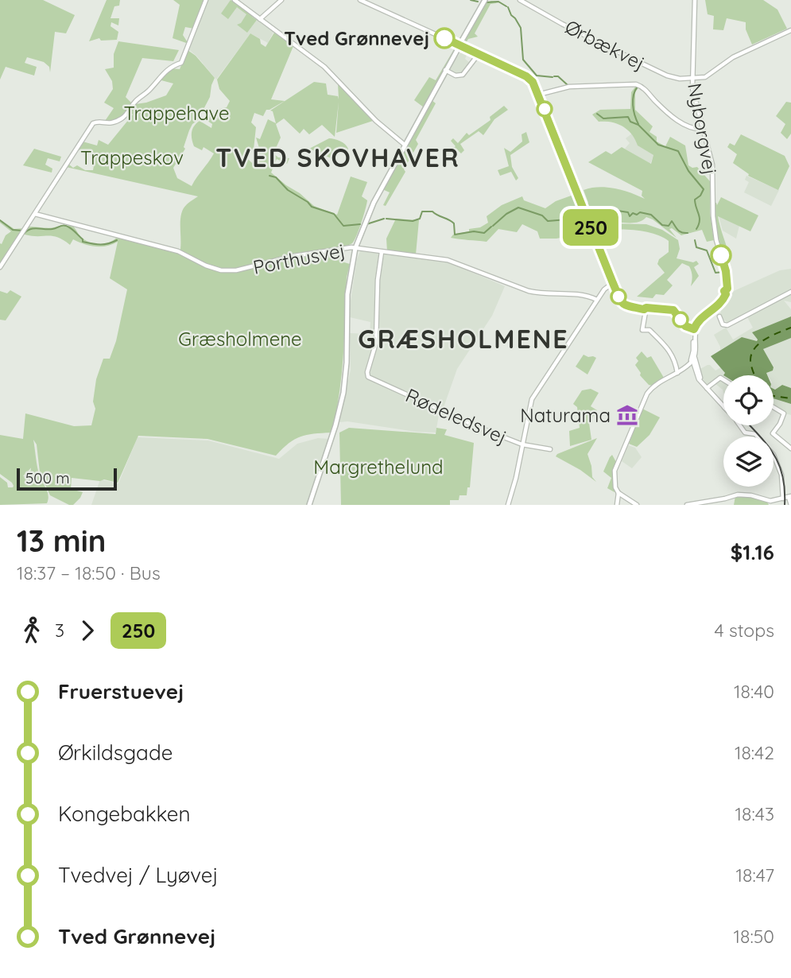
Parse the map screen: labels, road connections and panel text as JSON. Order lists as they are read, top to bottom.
{
  "streets": {
    "street": [
      "Ørbækvej",
      "Nyborgvej",
      "Porthusvej",
      "Rødeledsvej"
    ]
  },
  "crossings": [
    ["Ørbækvej", "Nyborgvej"],
    ["Porthusvej", "Rødeledsvej"]
  ],
  "districts": ["TVED SKOVHAVER", "GRÆSHOLMENE"],
  "parks": [
    "Trappehave",
    "Trappeskov",
    "Græsholmene",
    "Margrethelund"
  ],
  "places": {
    "other": ["Tved Grønnevej"],
    "museum": ["Naturama"]
  },
  "lines": ["bus line 250"],
  "scale_bar": "500 m",
  "page": {
    "on_map": "250",
    "scale": "500 m",
    "heading": ["13 min", "18:37 – 18:50 · Bus", "$1.16"],
    "legs": ["3", "250", "4 stops"],
    "list": [
      {
        "name": "Fruerstuevej",
        "value": "18:40"
      },
      {
        "name": "Ørkildsgade",
        "value": "18:42"
      },
      {
        "name": "Kongebakken",
        "value": "18:43"
      },
      {
        "name": "Tvedvej / Lyøvej",
        "value": "18:47"
      },
      {
        "name": "Tved Grønnevej",
        "value": "18:50"
      }
    ]
  }
}
